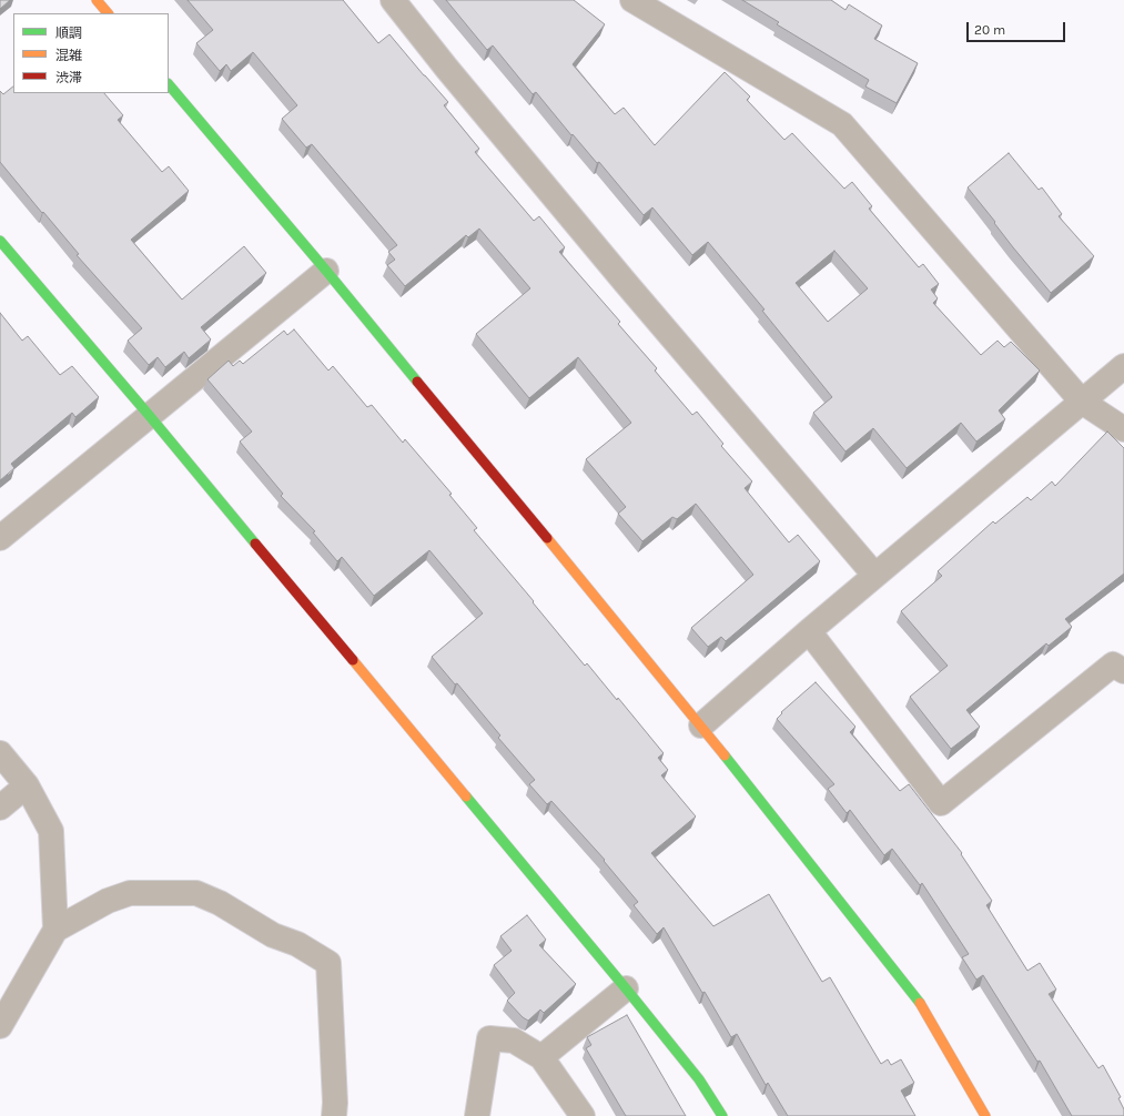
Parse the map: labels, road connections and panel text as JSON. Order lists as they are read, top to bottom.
{
  "legend": ["順調", "混雑", "渋滞"],
  "scale_bar": "20 m"
}
